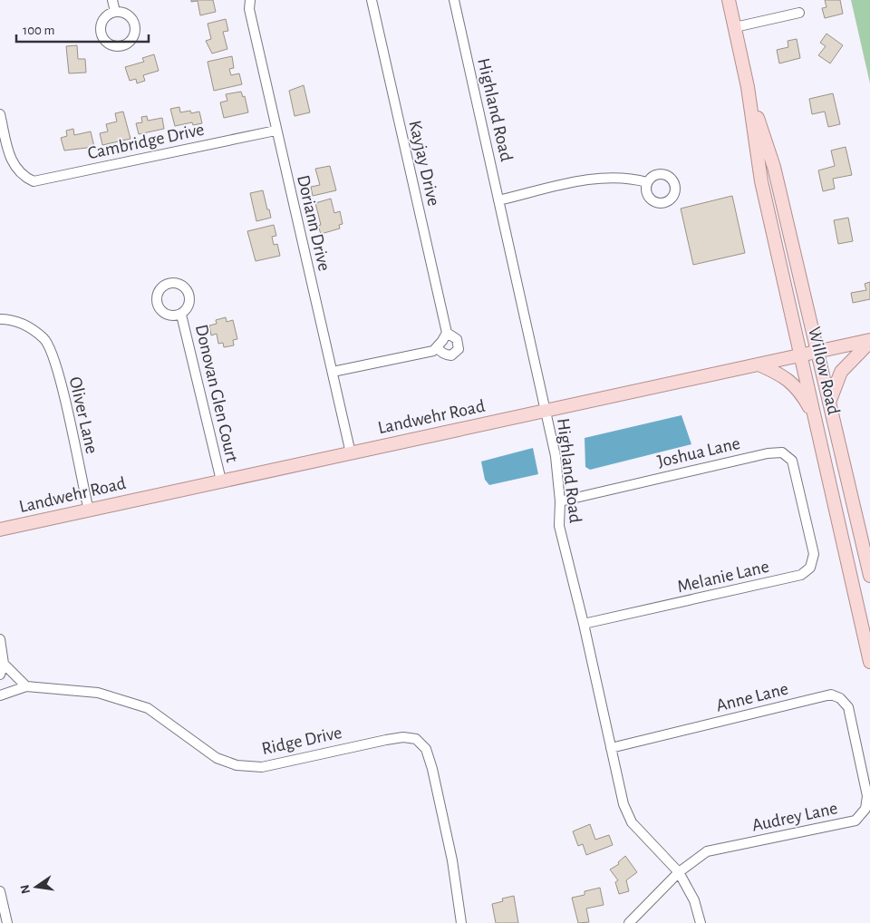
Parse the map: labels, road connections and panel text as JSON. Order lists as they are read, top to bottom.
{
  "streets": {
    "main road": ["Willow Road", "Landwehr Road"],
    "street": [
      "Highland Road",
      "Cambridge Drive",
      "Kayjay Drive",
      "Doriann Drive",
      "Donovan Glen Court",
      "Oliver Lane",
      "Joshua Lane",
      "Melanie Lane",
      "Anne Lane",
      "Ridge Drive",
      "Audrey Lane"
    ]
  },
  "crossings": [
    ["Highland Road", "Landwehr Road"],
    ["Highland Road", "Joshua Lane"],
    ["Highland Road", "Melanie Lane"],
    ["Highland Road", "Anne Lane"],
    ["Highland Road", "Audrey Lane"],
    ["Cambridge Drive", "Doriann Drive"],
    ["Doriann Drive", "Landwehr Road"],
    ["Willow Road", "Landwehr Road"],
    ["Donovan Glen Court", "Landwehr Road"],
    ["Oliver Lane", "Landwehr Road"],
    ["Joshua Lane", "Melanie Lane"],
    ["Anne Lane", "Audrey Lane"]
  ],
  "scale_bar": "100 m",
  "north": "left"
}
